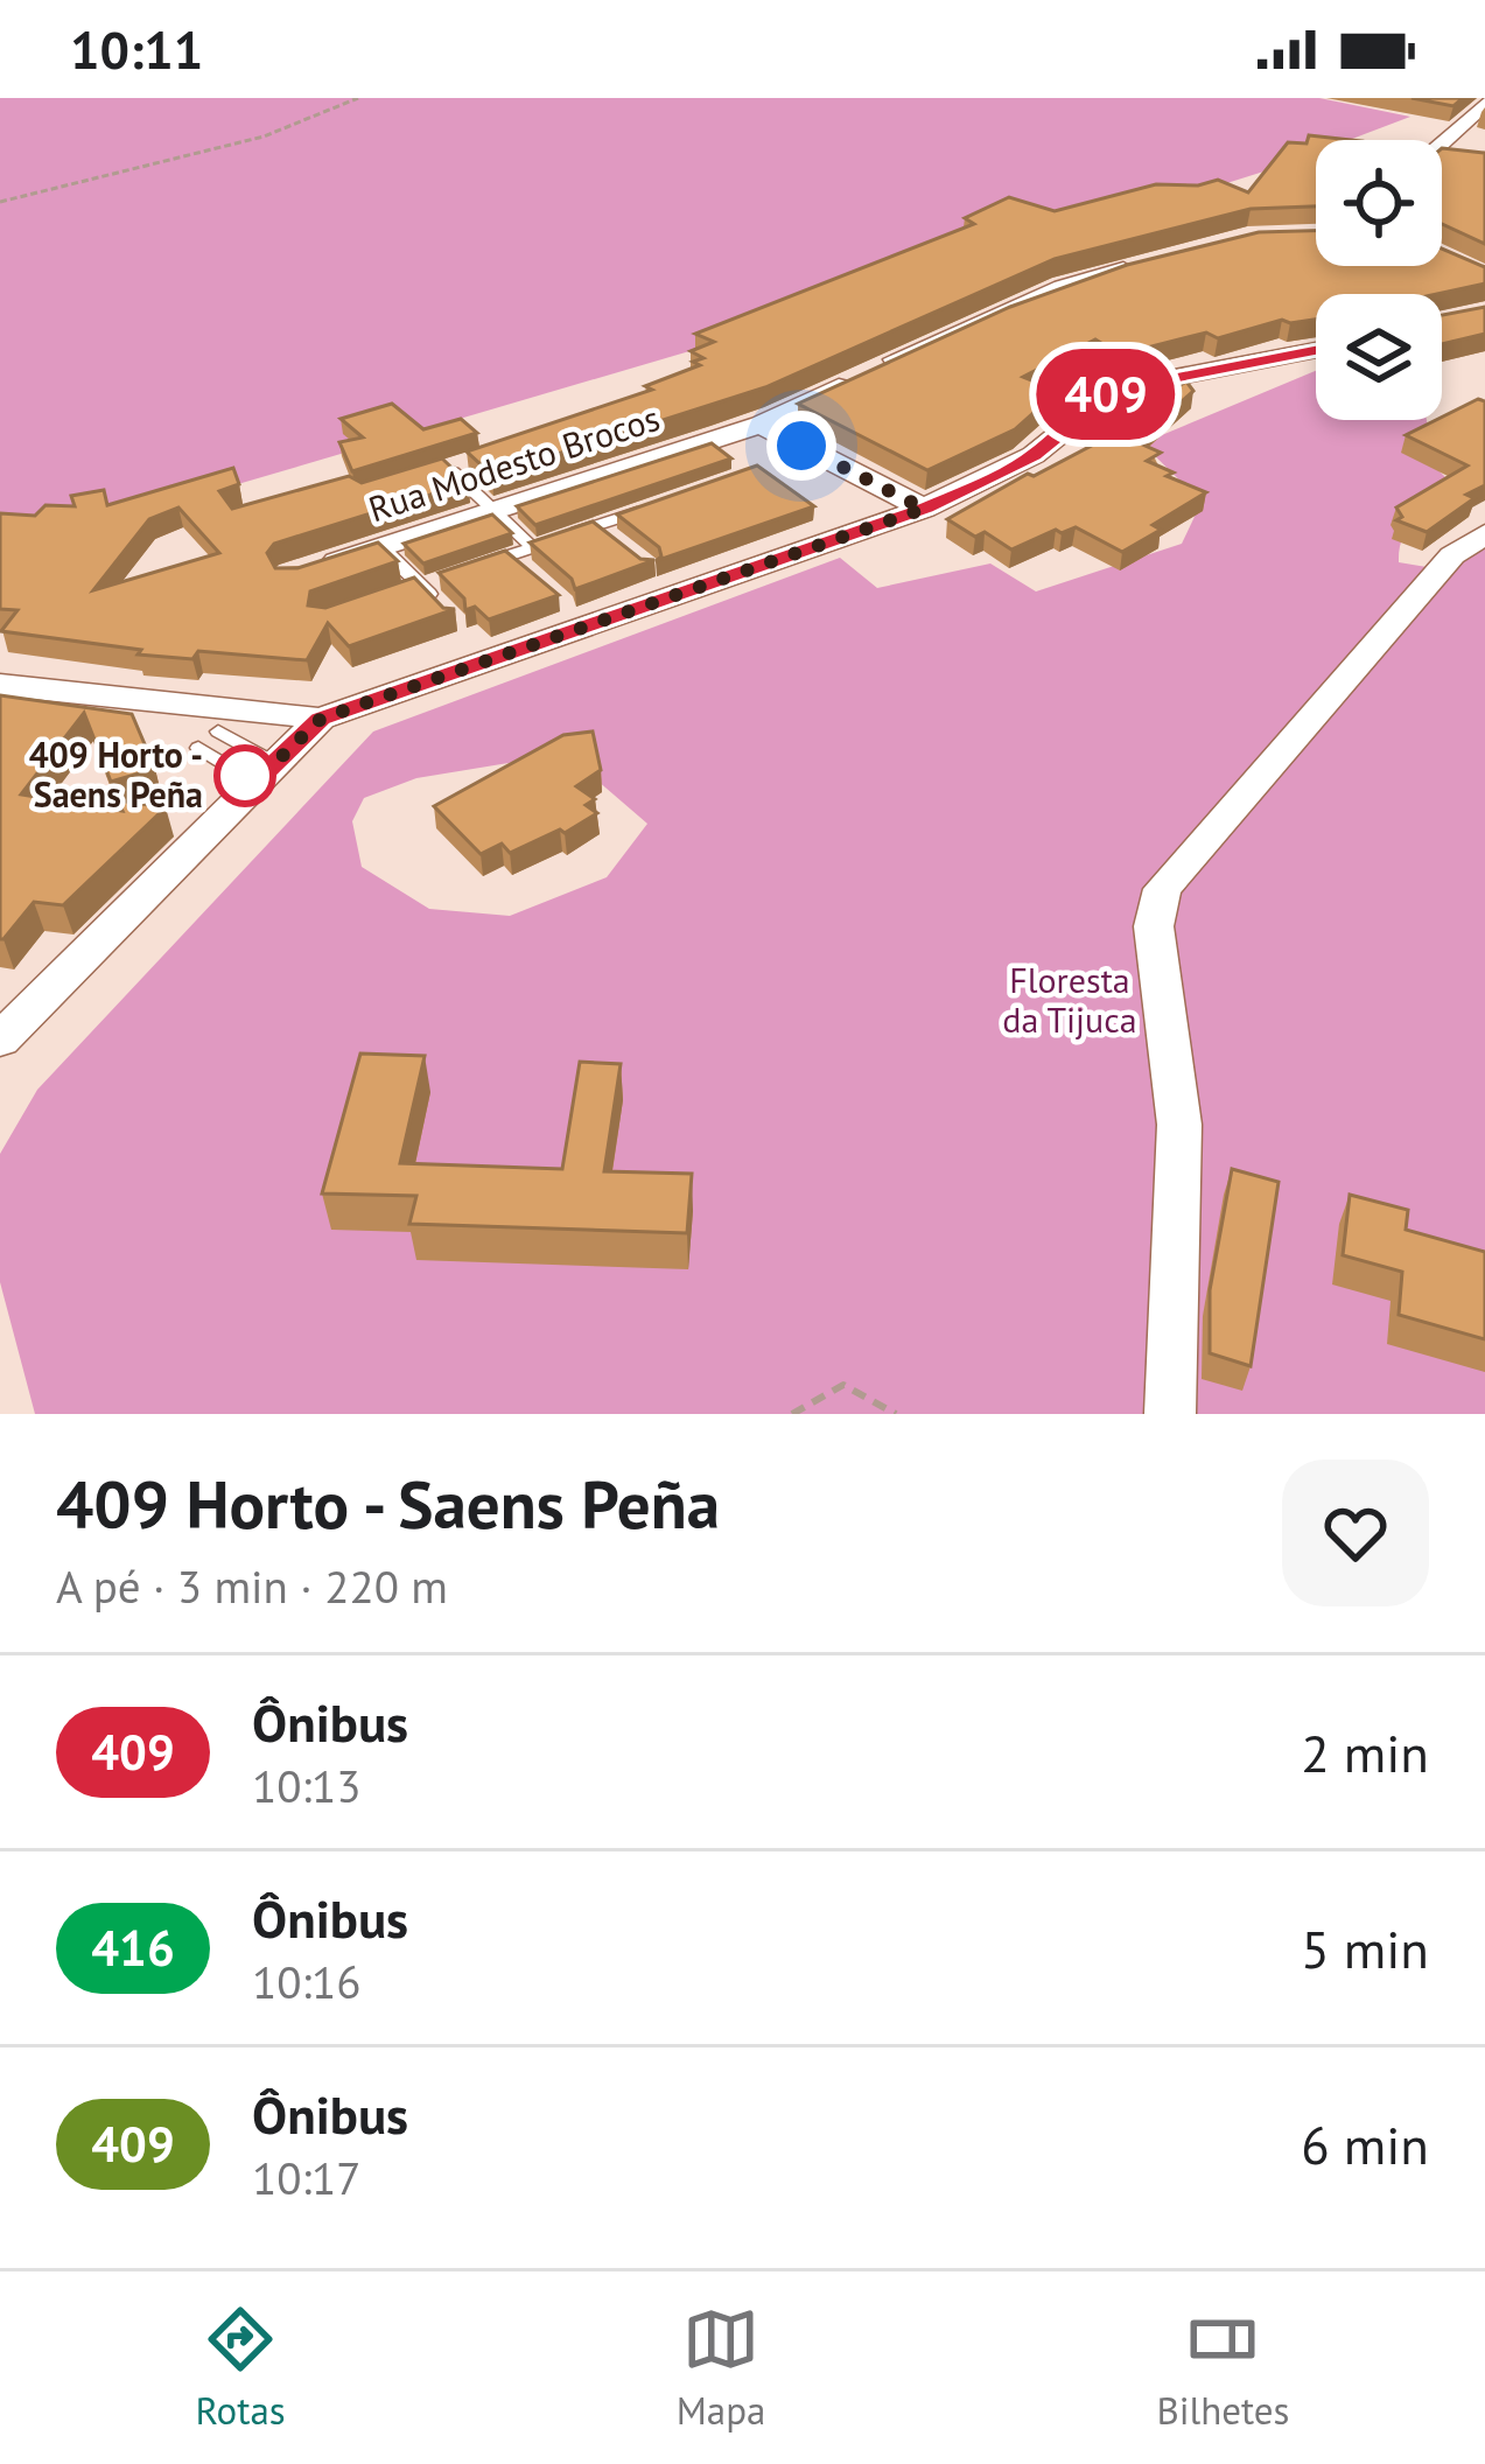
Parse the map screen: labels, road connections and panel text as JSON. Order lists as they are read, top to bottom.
{
  "streets": {
    "street": ["Rua Modesto Brocos"]
  },
  "parks": ["Floresta da Tijuca"],
  "places": ["409 Horto - Saens Peña"],
  "lines": ["bus line 409"],
  "page": {
    "status": "10:11",
    "on_map": "409",
    "heading": ["409 Horto - Saens Peña", "A pé · 3 min · 220 m"],
    "list": [
      {
        "mark": "409",
        "name": "Ônibus",
        "note": "10:13",
        "value": "2 min"
      },
      {
        "mark": "416",
        "name": "Ônibus",
        "note": "10:16",
        "value": "5 min"
      },
      {
        "mark": "409",
        "name": "Ônibus",
        "note": "10:17",
        "value": "6 min"
      }
    ],
    "tabs": ["Rotas", "Mapa", "Bilhetes"]
  }
}
